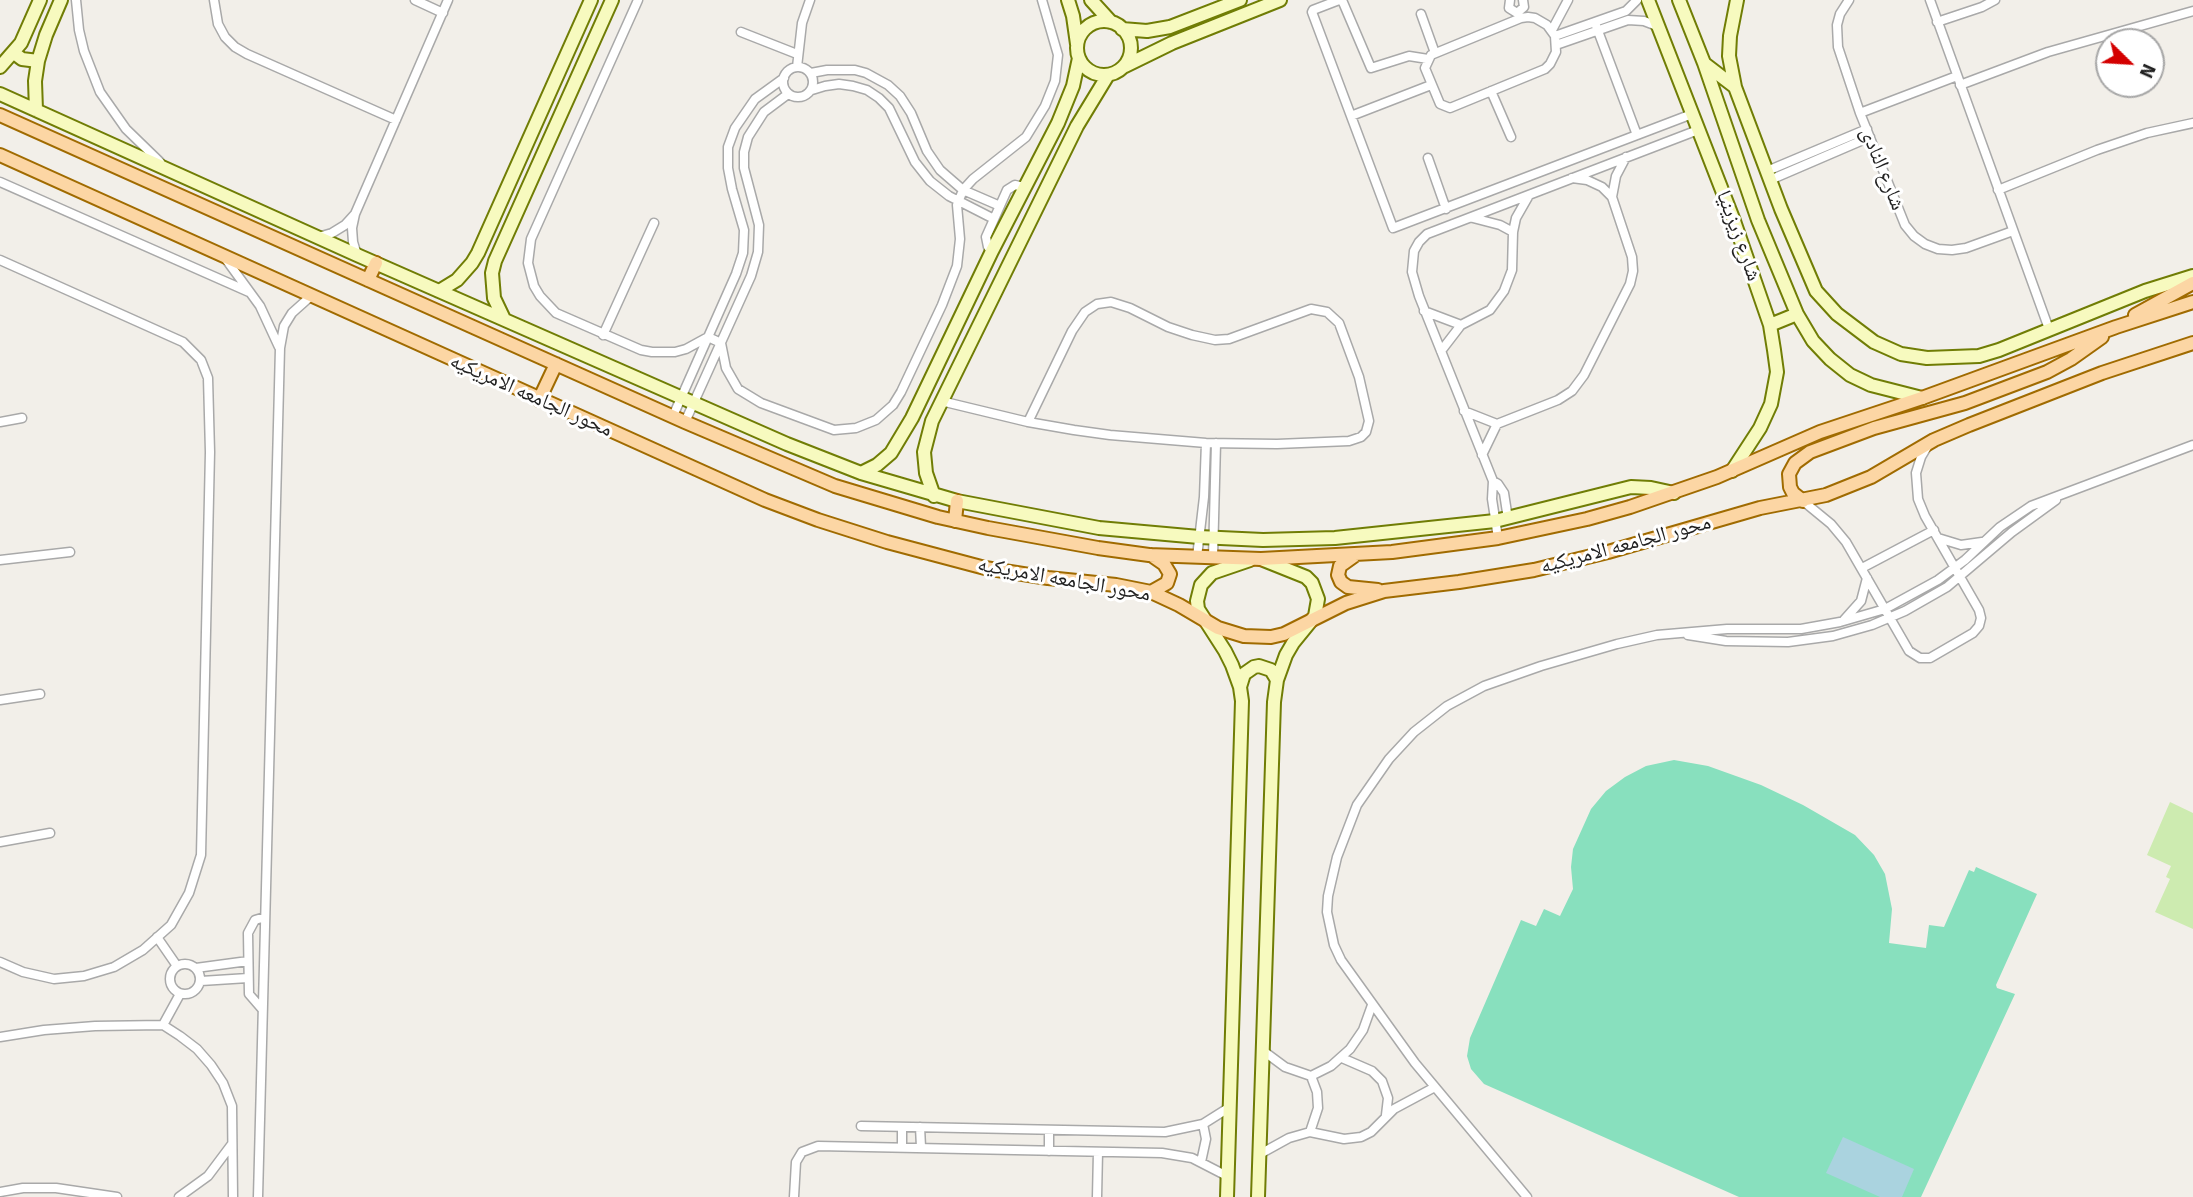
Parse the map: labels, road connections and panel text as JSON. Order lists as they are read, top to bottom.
{
  "streets": {
    "main road": ["محور الجامعه الامريكيه"],
    "street": ["شارع النادى", "شارع زيزينيا"]
  },
  "crossings": [
    ["شارع زيزينيا", "محور الجامعه الامريكيه"]
  ],
  "north": "bottom right"
}
